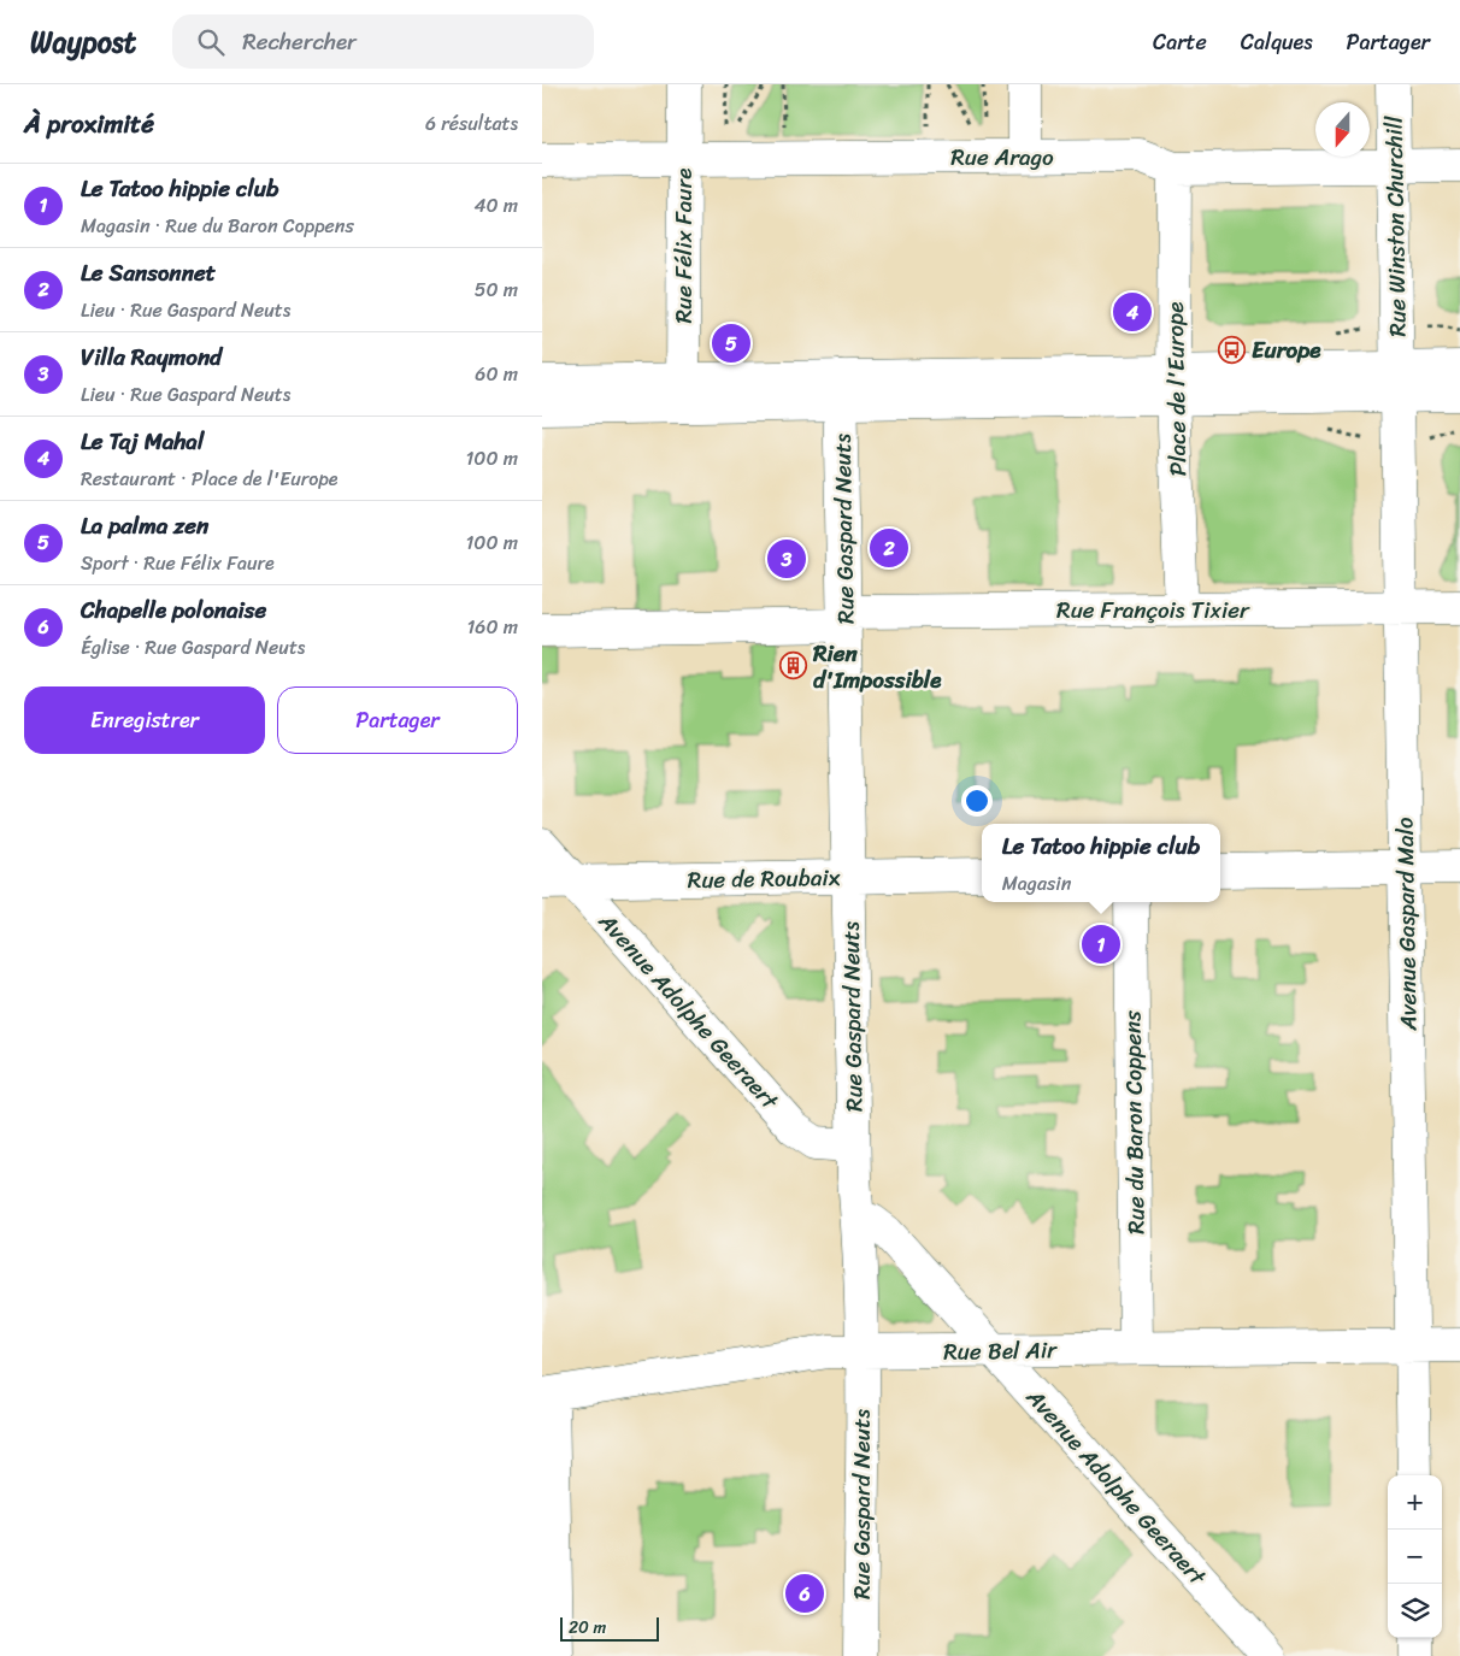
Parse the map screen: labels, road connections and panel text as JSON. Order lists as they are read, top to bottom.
{
  "streets": {
    "street": [
      "Rue Arago",
      "Rue Winston Churchill",
      "Rue Félix Faure",
      "Place de l'Europe",
      "Rue Gaspard Neuts",
      "Rue François Tixier",
      "Rue de Roubaix",
      "Avenue Gaspard Malo",
      "Avenue Adolphe Geeraert",
      "Rue du Baron Coppens",
      "Rue Bel Air"
    ]
  },
  "crossings": [
    ["Rue Arago", "Rue Winston Churchill"],
    ["Rue Arago", "Rue Félix Faure"],
    ["Rue Arago", "Place de l'Europe"],
    ["Rue Winston Churchill", "Avenue Gaspard Malo"],
    ["Place de l'Europe", "Rue François Tixier"],
    ["Rue Gaspard Neuts", "Rue François Tixier"],
    ["Rue Gaspard Neuts", "Rue de Roubaix"],
    ["Rue Gaspard Neuts", "Avenue Adolphe Geeraert"],
    ["Rue Gaspard Neuts", "Rue Bel Air"],
    ["Rue François Tixier", "Avenue Gaspard Malo"],
    ["Rue de Roubaix", "Avenue Adolphe Geeraert"],
    ["Avenue Gaspard Malo", "Rue Bel Air"],
    ["Avenue Adolphe Geeraert", "Rue Bel Air"],
    ["Rue du Baron Coppens", "Rue Bel Air"]
  ],
  "places": {
    "bus stop": ["Europe"],
    "building": ["Rien d'Impossible"]
  },
  "scale_bar": "20 m",
  "north": "bottom",
  "page": {
    "header": "Waypost",
    "search": "Rechercher",
    "nav": ["Carte", "Calques", "Partager"],
    "heading": ["À proximité", "6 résultats"],
    "list": [
      {
        "mark": "1",
        "name": "Le Tatoo hippie club",
        "note": "Magasin · Rue du Baron Coppens",
        "value": "40 m"
      },
      {
        "mark": "2",
        "name": "Le Sansonnet",
        "note": "Lieu · Rue Gaspard Neuts",
        "value": "50 m"
      },
      {
        "mark": "3",
        "name": "Villa Raymond",
        "note": "Lieu · Rue Gaspard Neuts",
        "value": "60 m"
      },
      {
        "mark": "4",
        "name": "Le Taj Mahal",
        "note": "Restaurant · Place de l'Europe",
        "value": "100 m"
      },
      {
        "mark": "5",
        "name": "La palma zen",
        "note": "Sport · Rue Félix Faure",
        "value": "100 m"
      },
      {
        "mark": "6",
        "name": "Chapelle polonaise",
        "note": "Église · Rue Gaspard Neuts",
        "value": "160 m"
      }
    ],
    "pins": [
      "4",
      "5",
      "2",
      "3",
      "1",
      "6"
    ],
    "buttons": ["Enregistrer", "Partager"],
    "popup": ["Le Tatoo hippie club", "Magasin"],
    "map_buttons": ["+", "−"],
    "scale": "20 m"
  }
}
